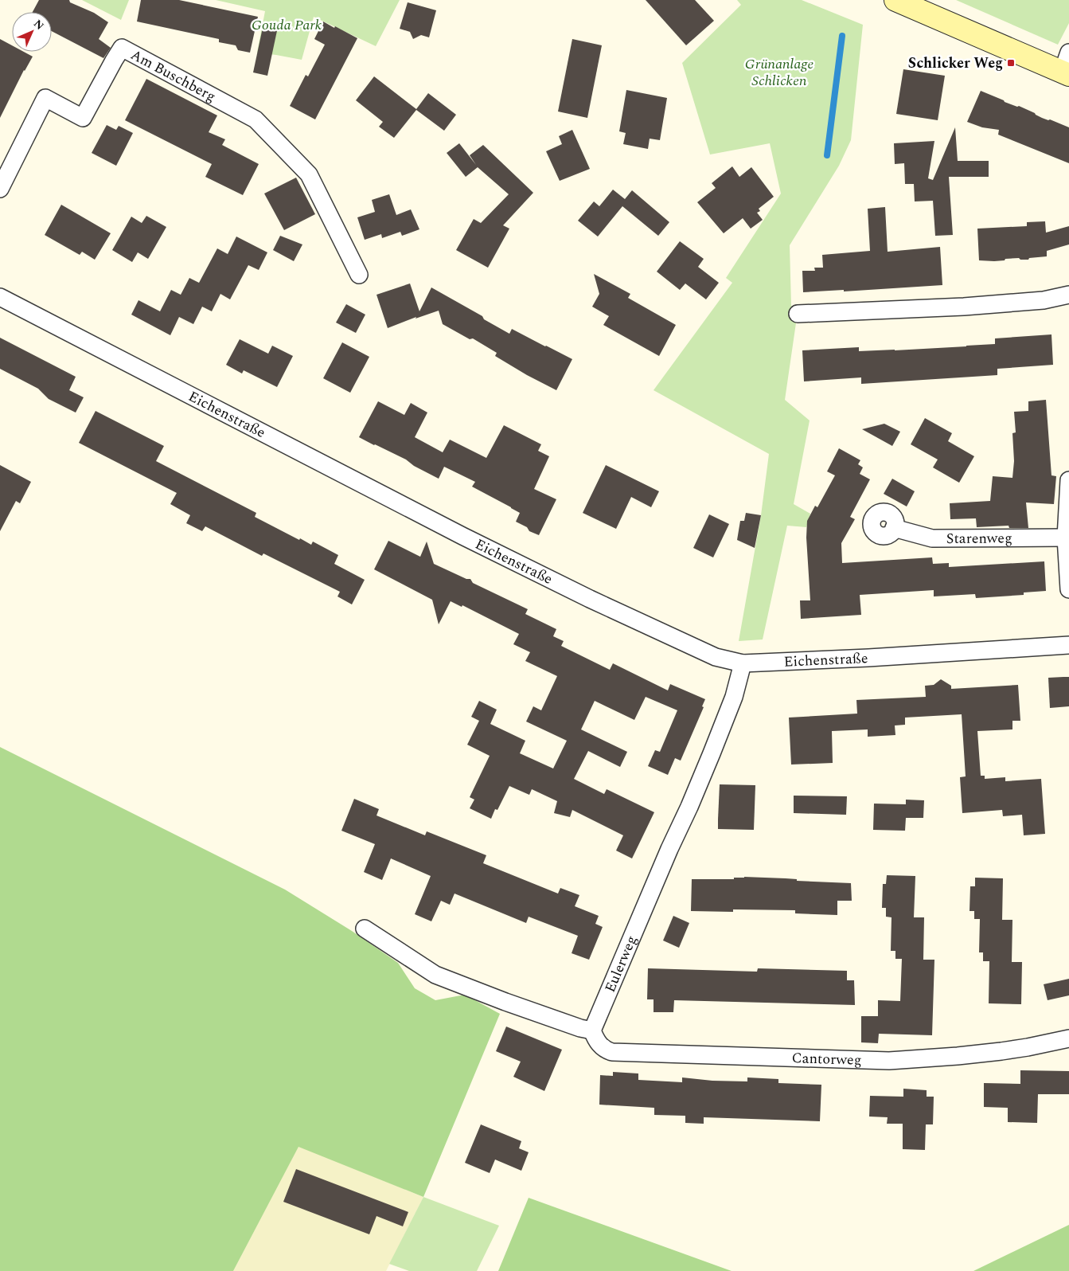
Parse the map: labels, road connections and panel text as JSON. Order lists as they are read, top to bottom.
{
  "streets": {
    "street": [
      "Am Buschberg",
      "Eichenstraße",
      "Starenweg",
      "Eulerweg",
      "Cantorweg"
    ]
  },
  "crossings": [
    ["Eichenstraße", "Eulerweg"],
    ["Eulerweg", "Cantorweg"]
  ],
  "parks": ["Gouda Park", "Grünanlage Schlicken"],
  "places": {
    "transit": ["Schlicker Weg"]
  },
  "north": "top right"
}
